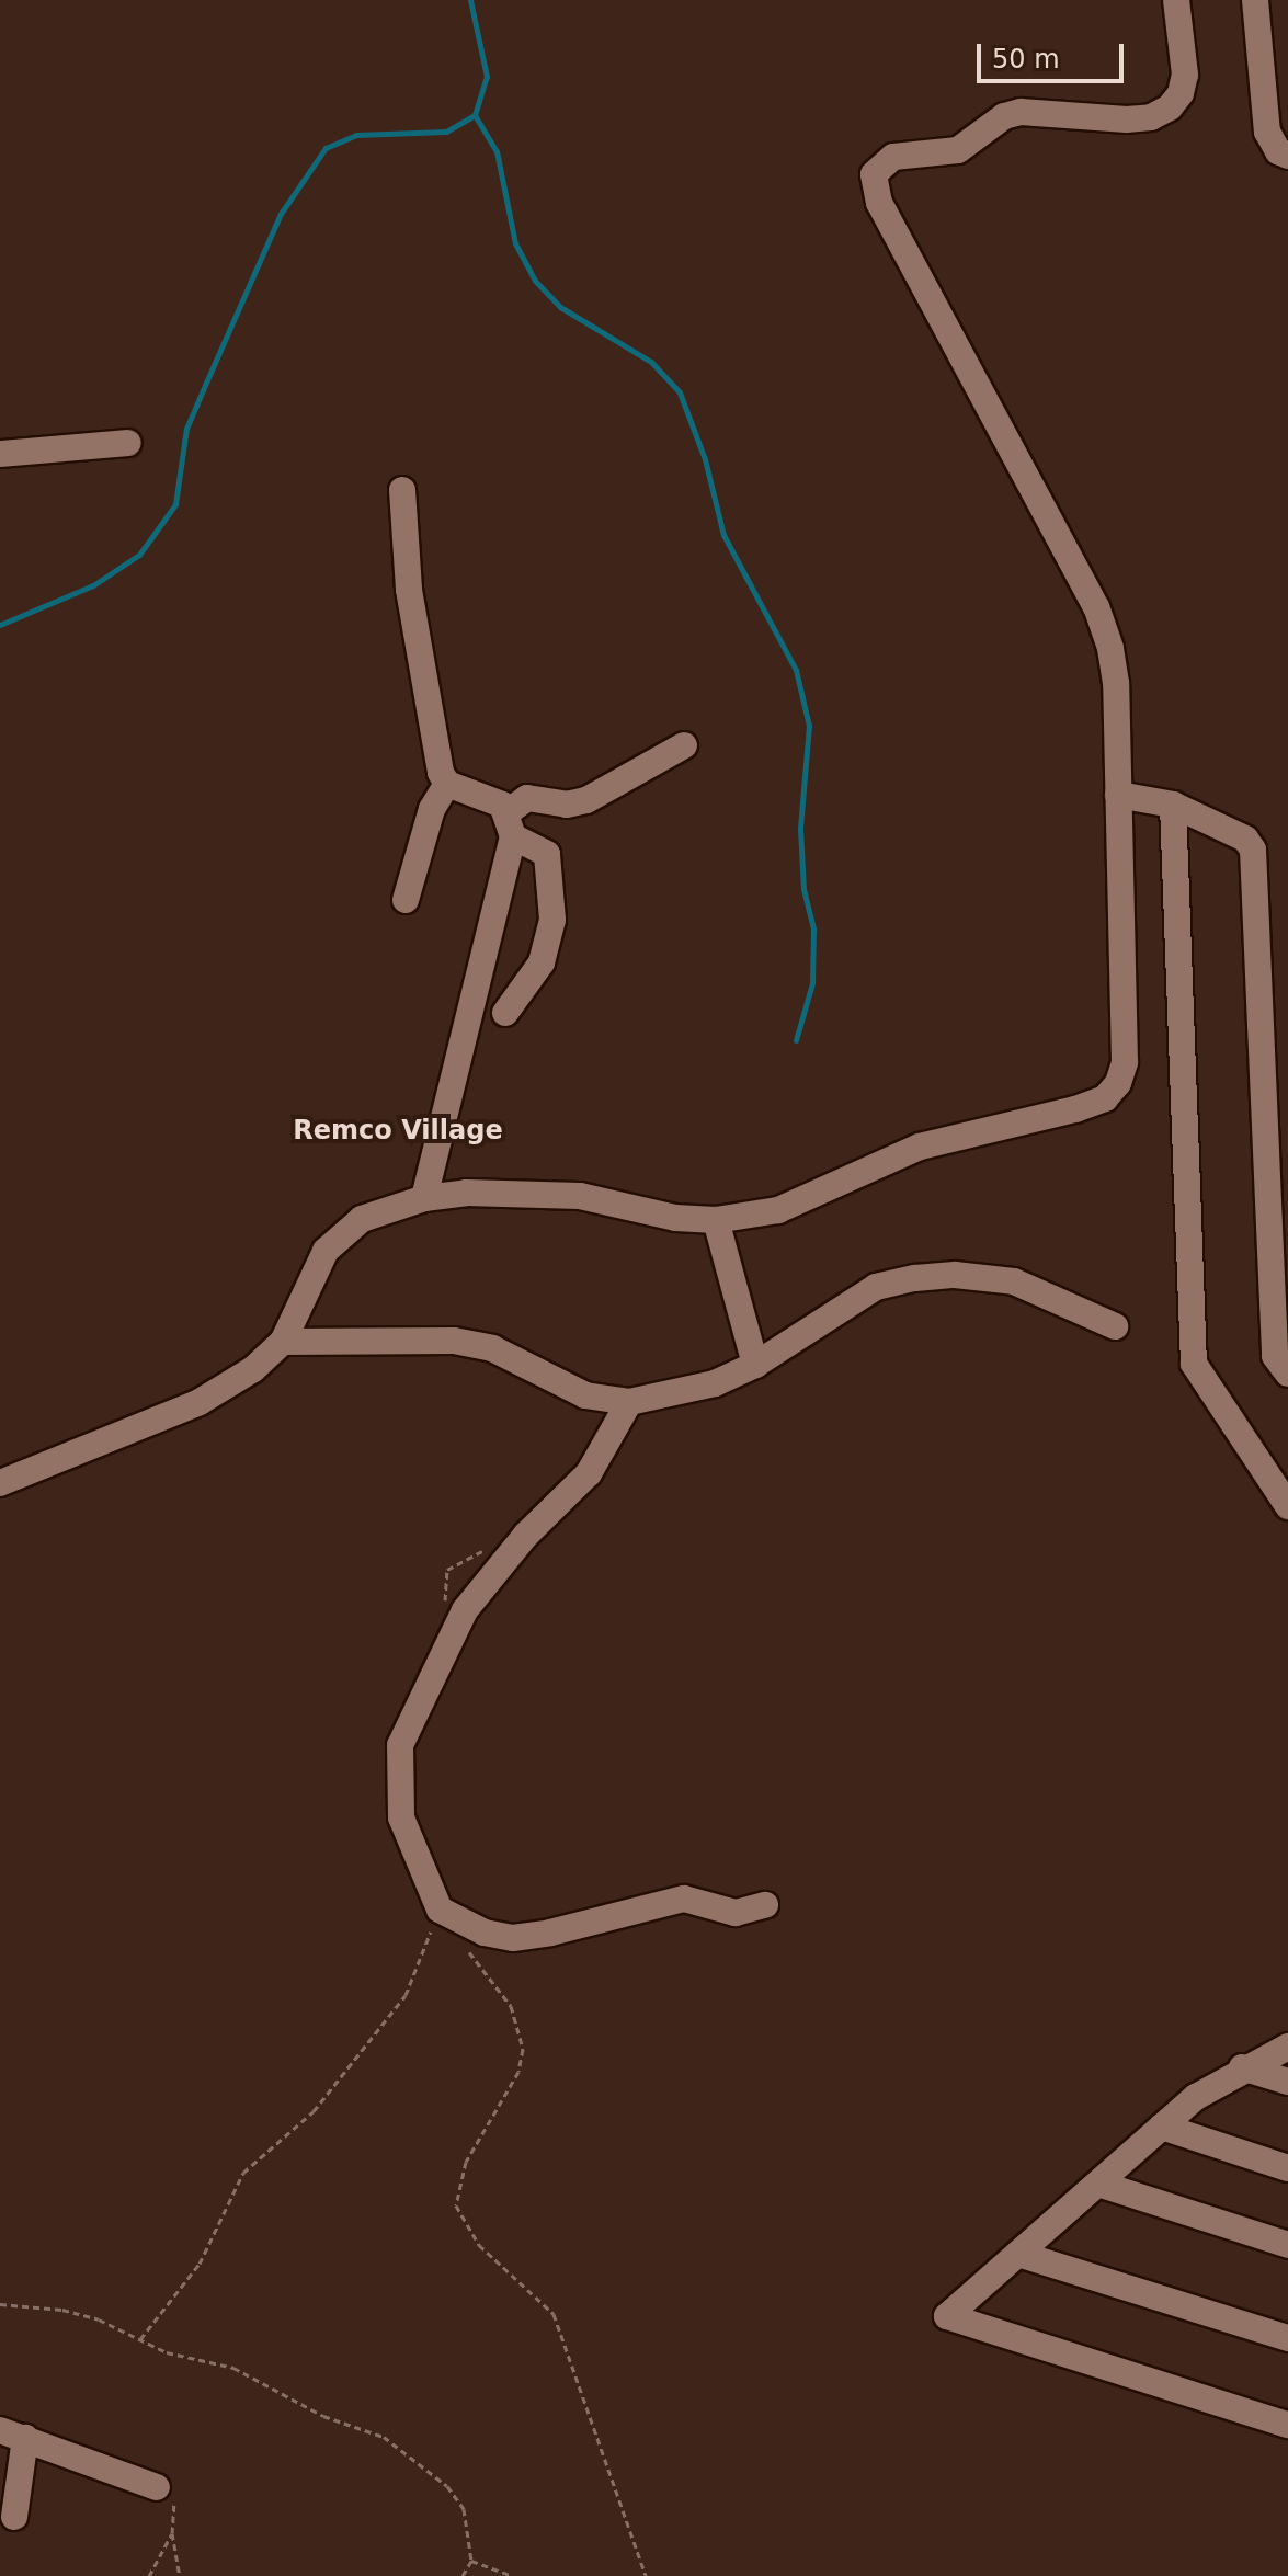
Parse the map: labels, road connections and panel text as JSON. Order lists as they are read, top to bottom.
{
  "districts": ["Remco Village"],
  "scale_bar": "50 m"
}
